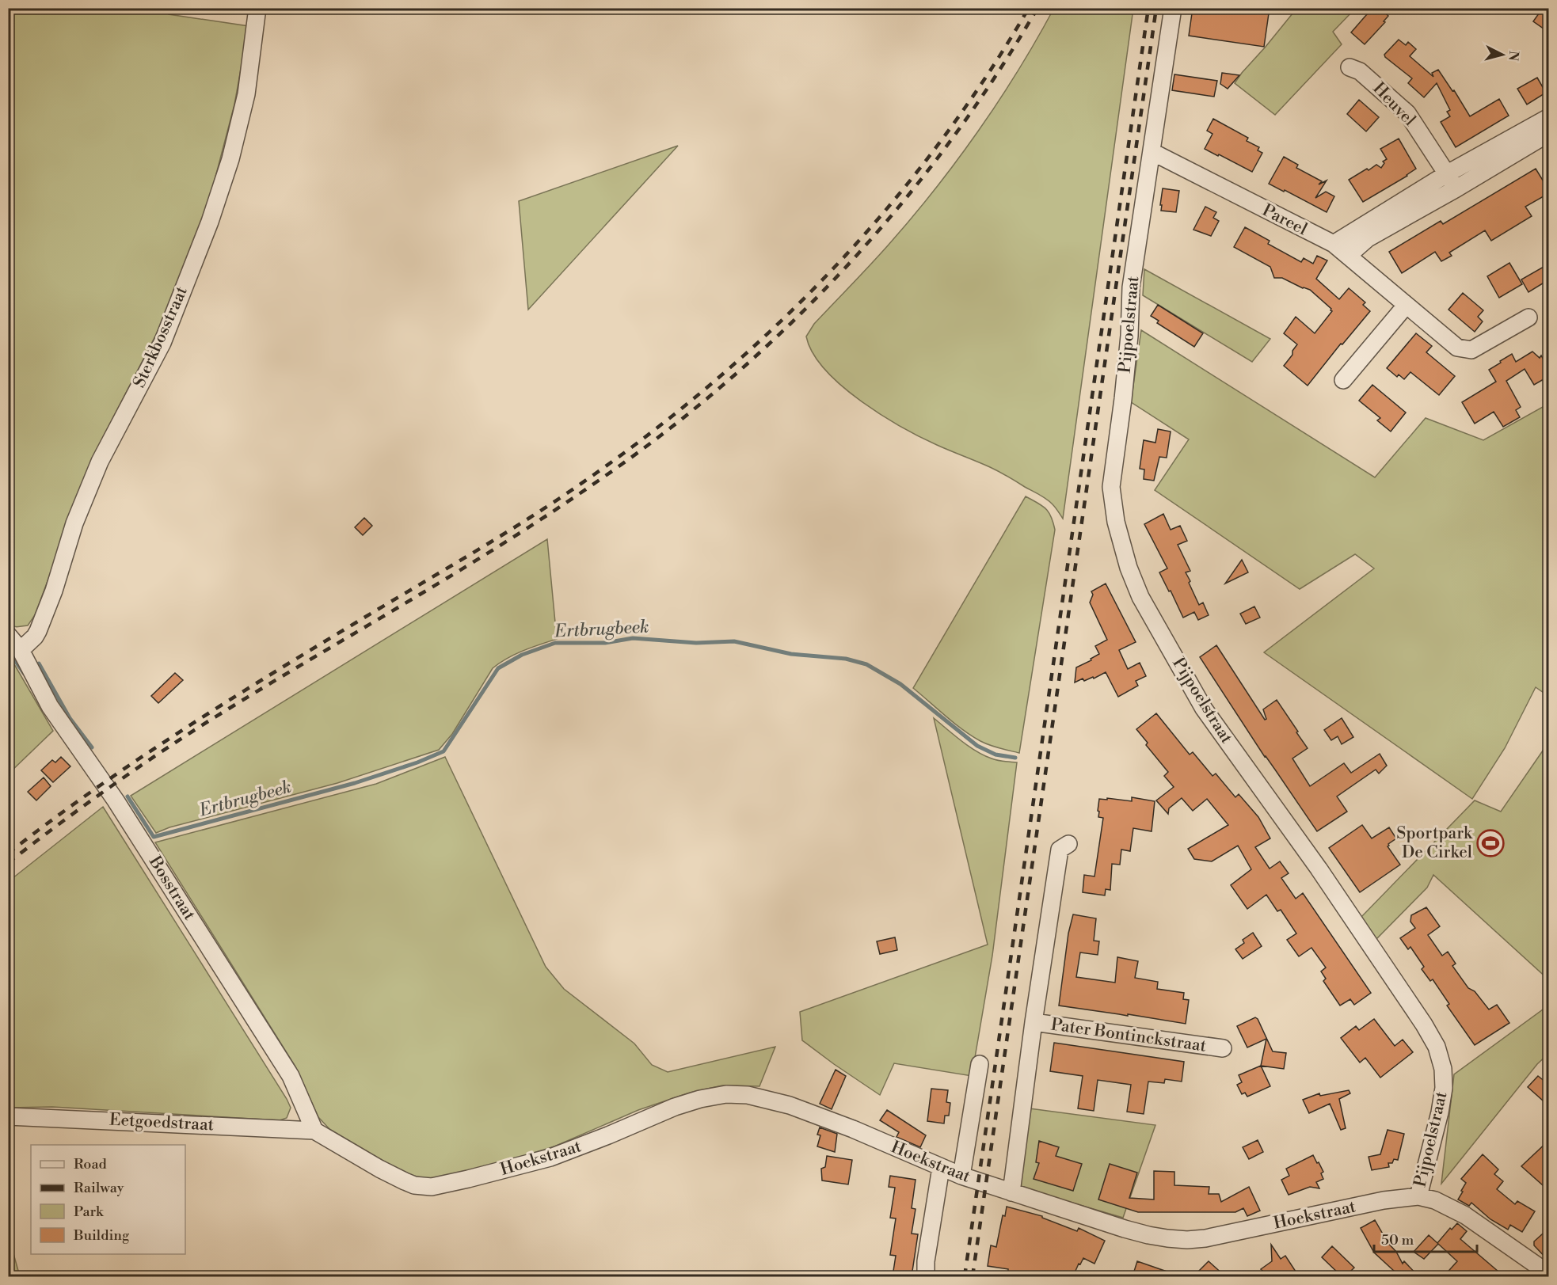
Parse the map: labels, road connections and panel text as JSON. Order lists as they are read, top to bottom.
{
  "streets": {
    "street": [
      "Heuvel",
      "Pareel",
      "Pijpoelstraat",
      "Sterkbosstraat",
      "Bosstraat",
      "Pater Bontinckstraat",
      "Eetgoedstraat",
      "Hoekstraat"
    ]
  },
  "crossings": [
    ["Pareel", "Pijpoelstraat"],
    ["Pijpoelstraat", "Hoekstraat"],
    ["Sterkbosstraat", "Bosstraat"],
    ["Bosstraat", "Eetgoedstraat"],
    ["Bosstraat", "Hoekstraat"],
    ["Pater Bontinckstraat", "Hoekstraat"],
    ["Eetgoedstraat", "Hoekstraat"]
  ],
  "water": ["Ertbrugbeek"],
  "places": {
    "sports": ["Sportpark De Cirkel"]
  },
  "legend": [
    "Road",
    "Railway",
    "Park",
    "Building"
  ],
  "scale_bar": "50 m",
  "north": "right"
}
